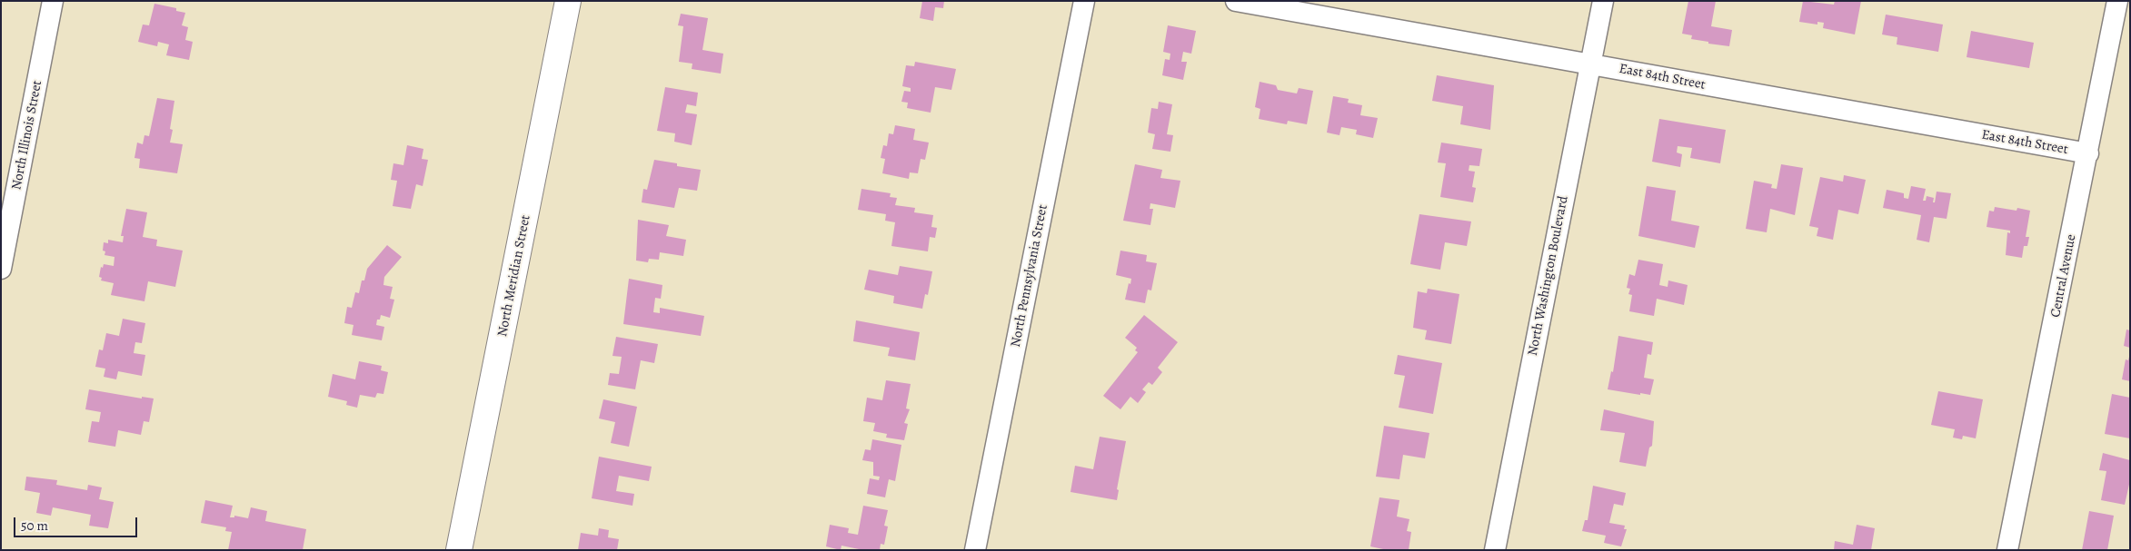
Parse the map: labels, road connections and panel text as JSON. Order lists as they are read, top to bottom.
{
  "streets": {
    "main road": ["North Meridian Street"],
    "street": [
      "East 84th Street",
      "North Illinois Street",
      "North Pennsylvania Street",
      "North Washington Boulevard",
      "Central Avenue"
    ]
  },
  "crossings": [
    ["East 84th Street", "North Washington Boulevard"],
    ["East 84th Street", "Central Avenue"]
  ],
  "scale_bar": "50 m"
}
